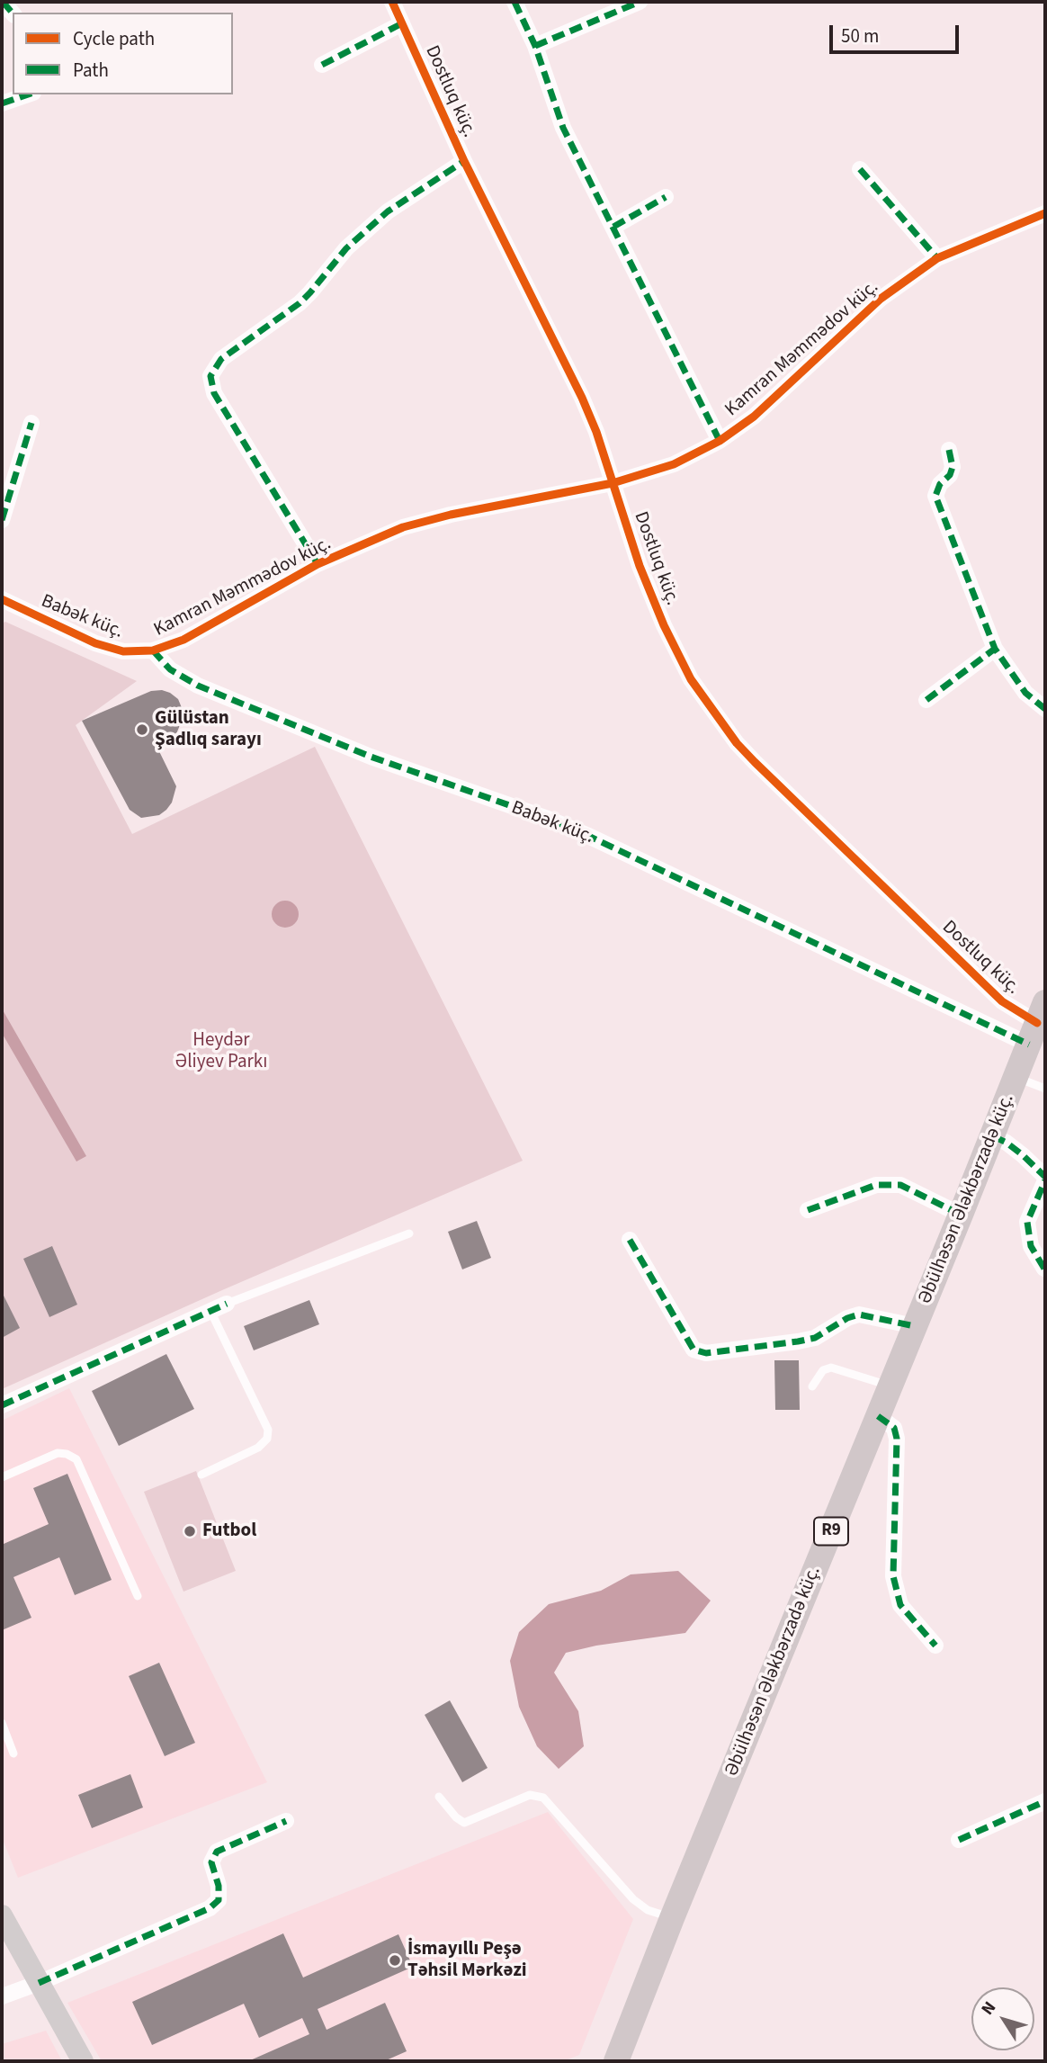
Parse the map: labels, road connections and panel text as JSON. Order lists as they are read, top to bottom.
{
  "streets": {
    "main road": ["Əbülhəsən Ələkbərzadə küç.", "R9"],
    "street": ["Dostluq küç.", "Kamran Məmmədov küç.", "Babək küç."]
  },
  "crossings": [
    ["Dostluq küç.", "Kamran Məmmədov küç."],
    ["Dostluq küç.", "Babək küç."],
    ["Dostluq küç.", "Əbülhəsən Ələkbərzadə küç."],
    ["Kamran Məmmədov küç.", "Babək küç."],
    ["Babək küç.", "Əbülhəsən Ələkbərzadə küç."]
  ],
  "parks": ["Heydər Əliyev Parkı"],
  "places": ["Gülüstan Şadlıq sarayı", "Futbol", "İsmayıllı Peşə Təhsil Mərkəzi"],
  "legend": ["Cycle path", "Path"],
  "scale_bar": "50 m",
  "north": "top left"
}
